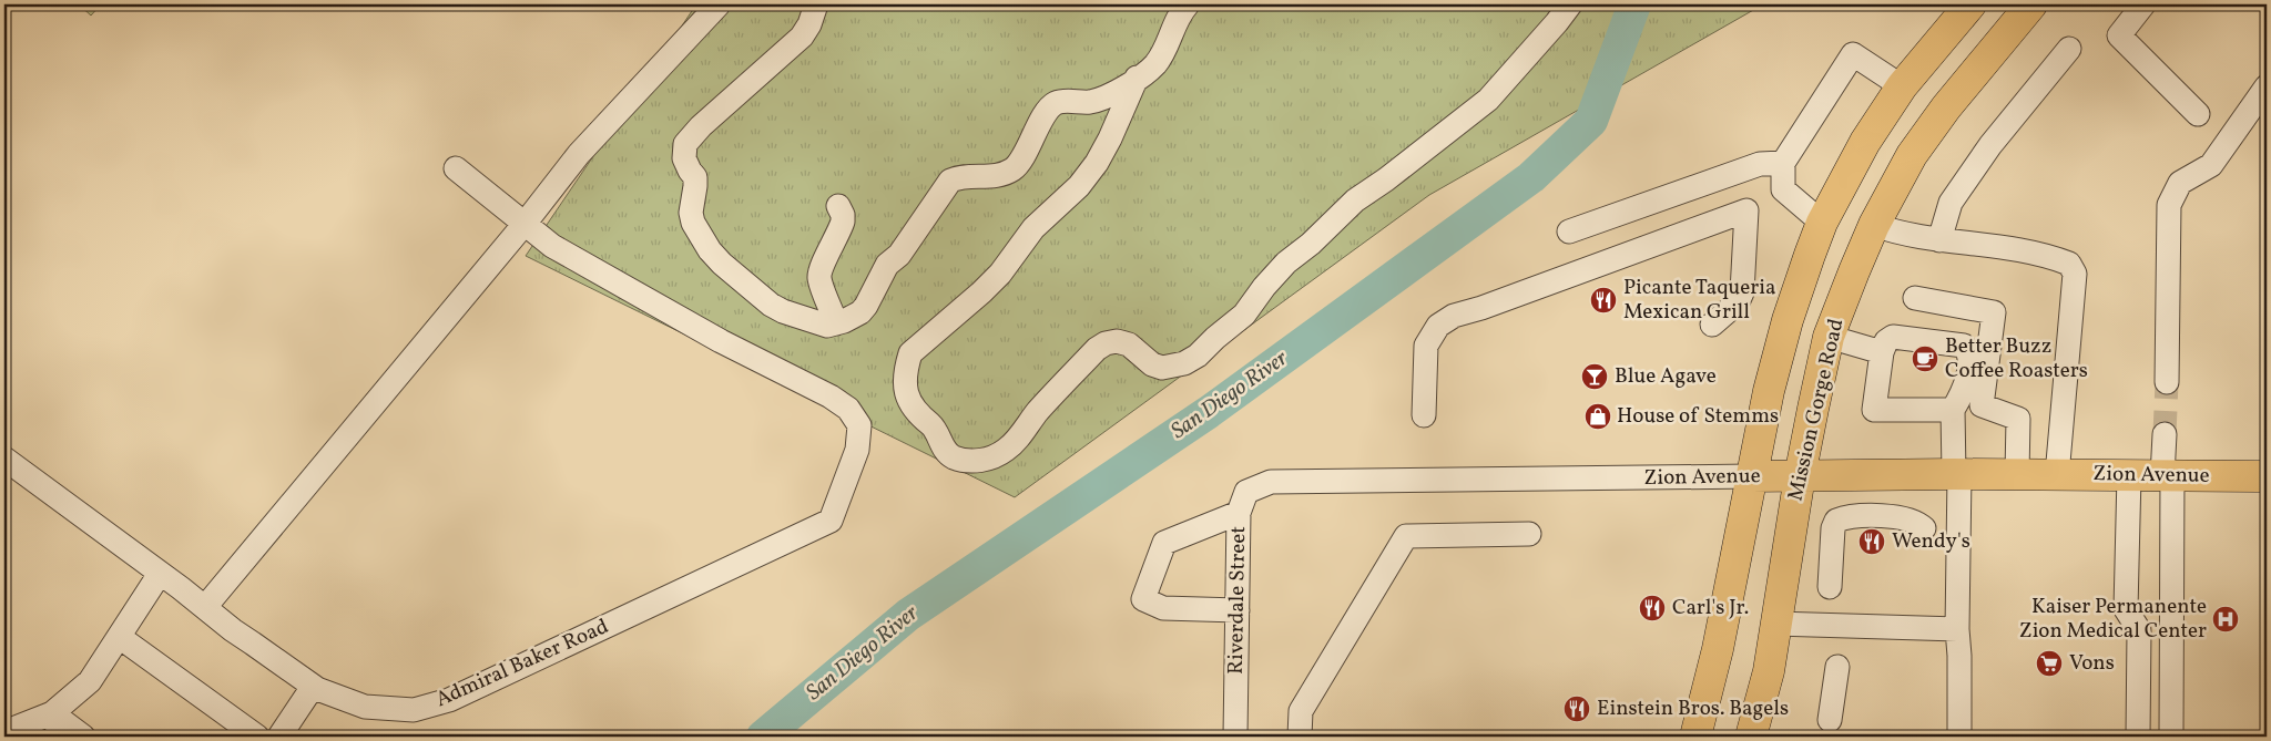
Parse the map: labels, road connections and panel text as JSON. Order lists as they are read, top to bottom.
{
  "streets": {
    "main road": ["Mission Gorge Road", "Zion Avenue"],
    "street": ["Riverdale Street", "Admiral Baker Road"]
  },
  "crossings": [
    ["Mission Gorge Road", "Zion Avenue"],
    ["Zion Avenue", "Riverdale Street"]
  ],
  "water": ["San Diego River"],
  "places": {
    "restaurant": [
      "Picante Taqueria Mexican Grill",
      "Wendy's",
      "Carl's Jr.",
      "Einstein Bros. Bagels"
    ],
    "cafe": ["Better Buzz Coffee Roasters"],
    "bar": ["Blue Agave"],
    "shop": ["House of Stemms"],
    "hospital": ["Kaiser Permanente Zion Medical Center"],
    "supermarket": ["Vons"]
  }
}
